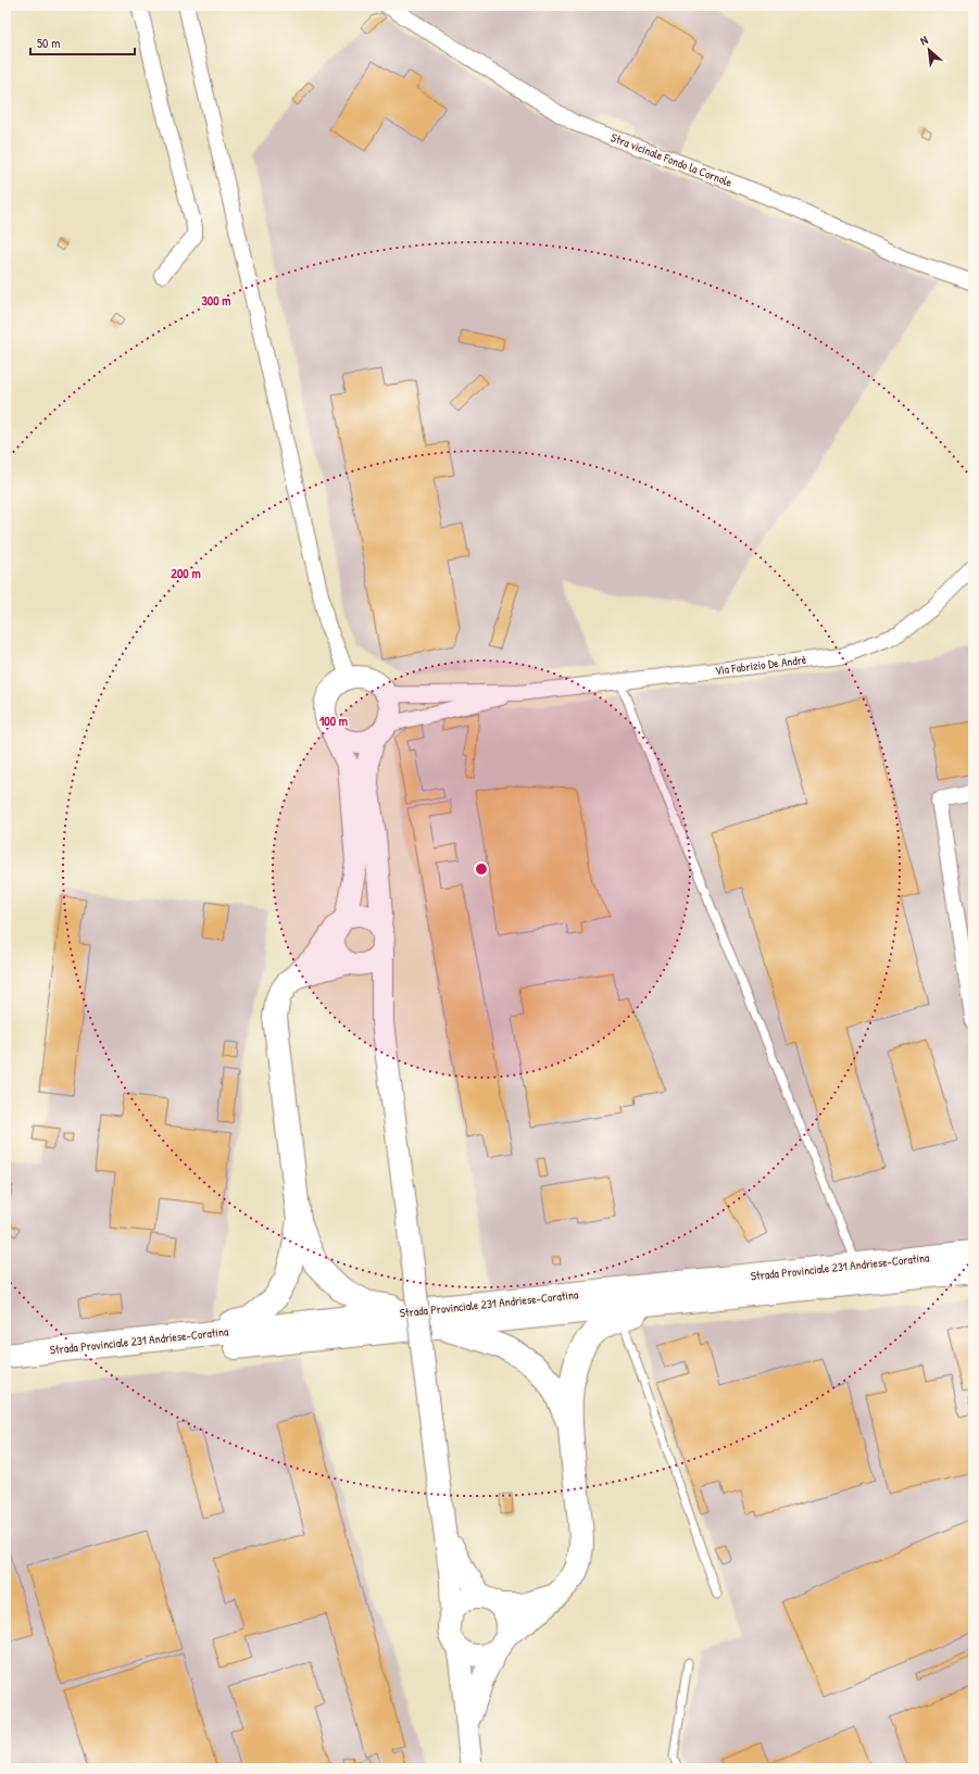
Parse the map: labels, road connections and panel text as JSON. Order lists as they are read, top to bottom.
{
  "streets": {
    "main road": ["Strada Provinciale 231 Andriese-Coratina"],
    "street": ["Stra vicinale Fondo la Cornole", "Via Fabrizio De Andrè"]
  },
  "scale_bar": "50 m",
  "north": "top left",
  "rings": ["300 m", "200 m", "100 m"]
}
